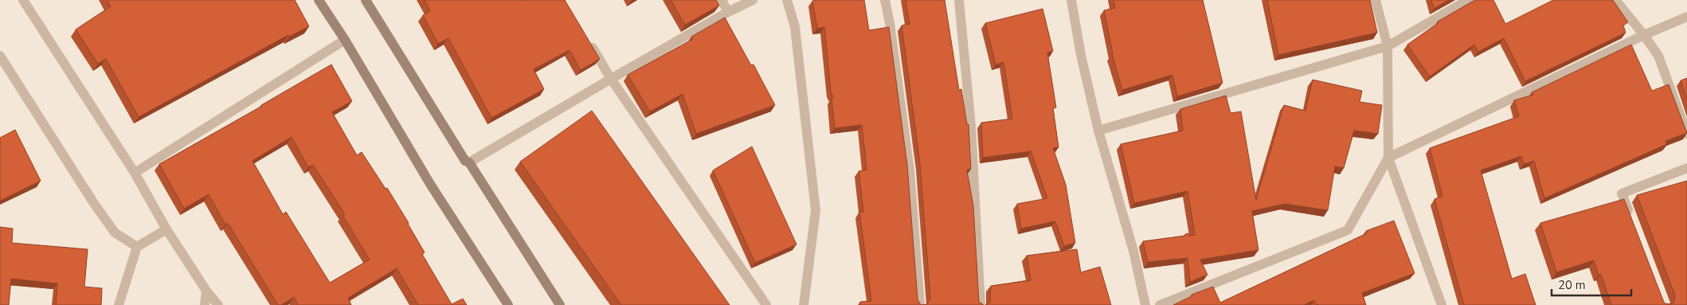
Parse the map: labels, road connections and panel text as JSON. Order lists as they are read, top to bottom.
{
  "scale_bar": "20 m"
}
